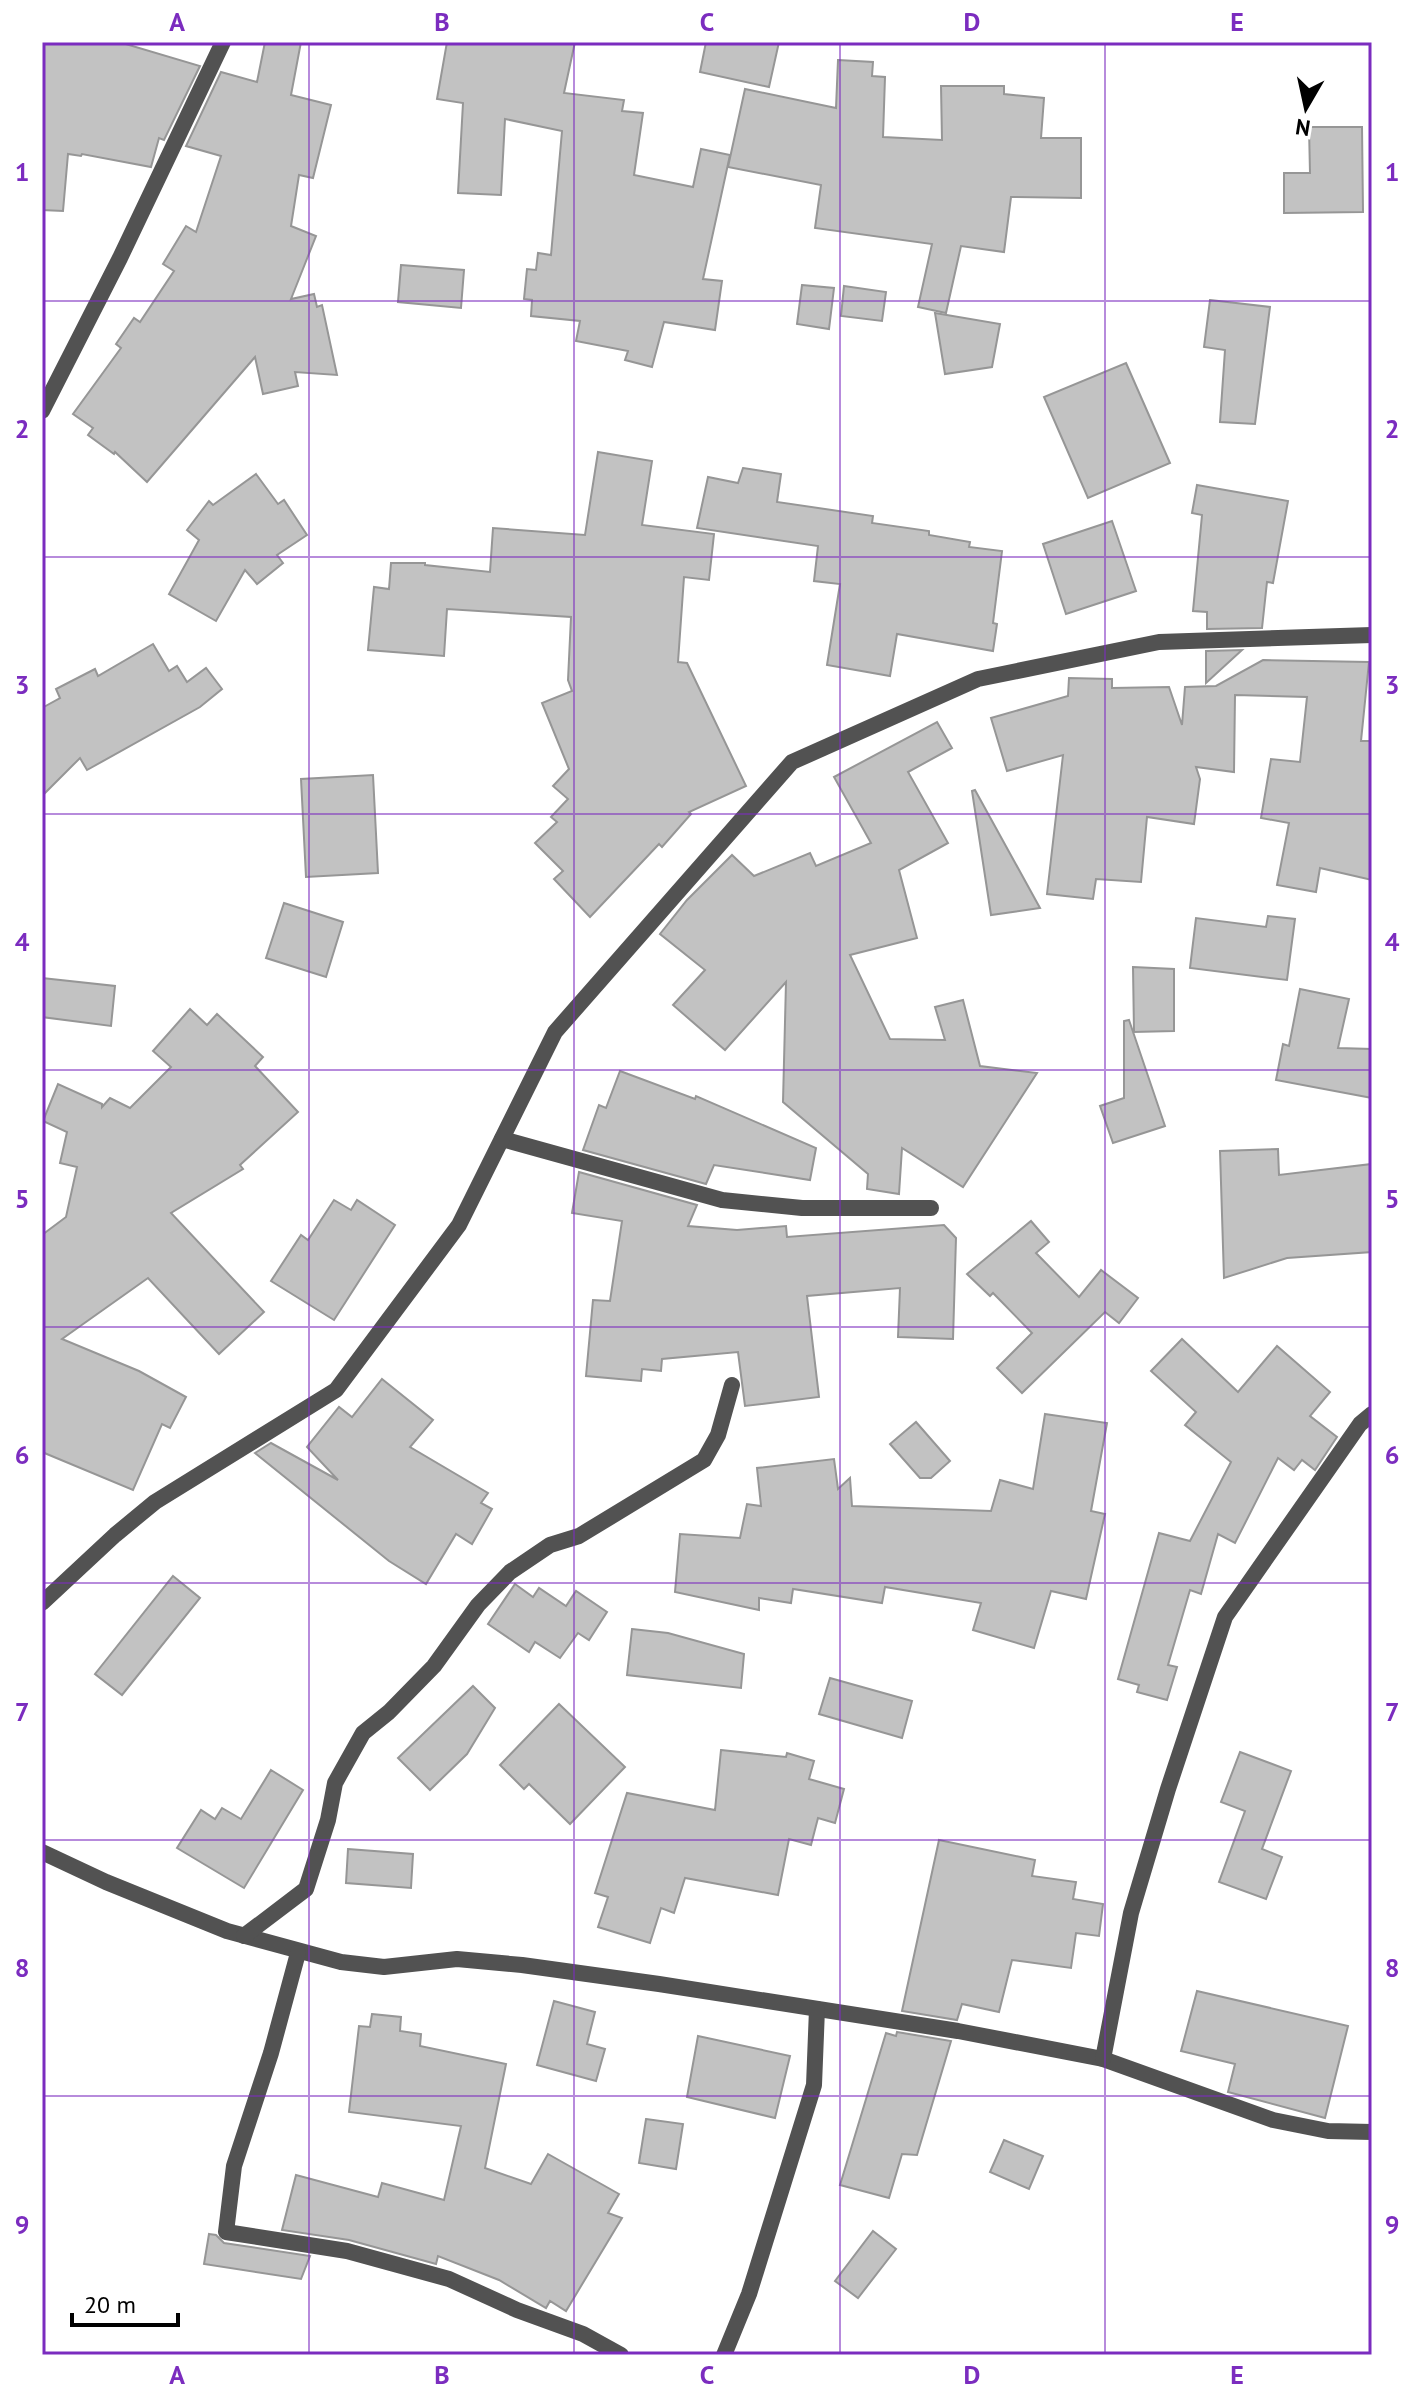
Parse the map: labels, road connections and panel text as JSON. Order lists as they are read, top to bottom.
{
  "scale_bar": "20 m",
  "north": "bottom",
  "grid": {
    "columns": [
      "A",
      "B",
      "C",
      "D",
      "E"
    ],
    "rows": [
      "1",
      "2",
      "3",
      "4",
      "5",
      "6",
      "7",
      "8",
      "9"
    ]
  }
}
